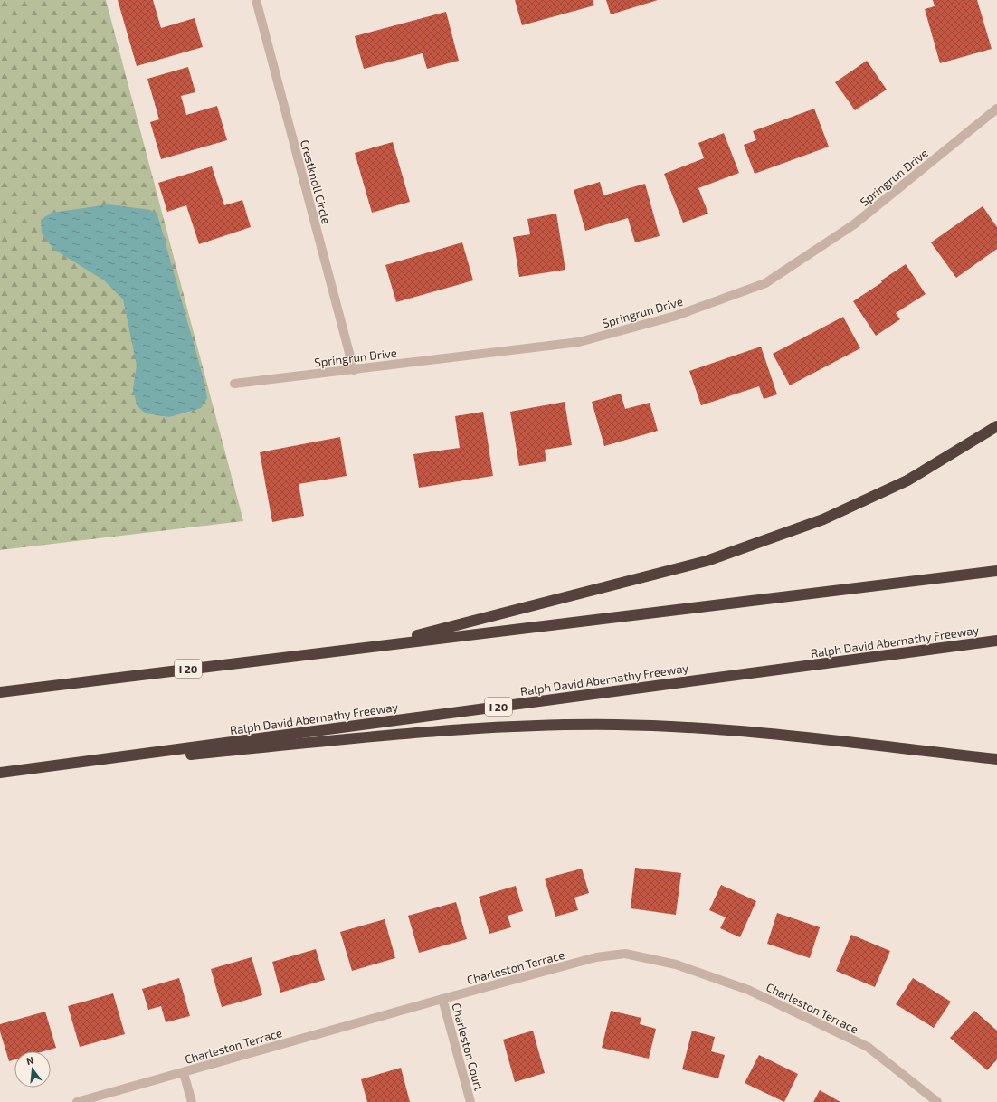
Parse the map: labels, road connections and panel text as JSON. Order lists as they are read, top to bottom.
{
  "streets": {
    "highway": ["Ralph David Abernathy Freeway", "I 20"],
    "street": [
      "Springrun Drive",
      "Crestknoll Circle",
      "Charleston Terrace",
      "Charleston Court"
    ]
  },
  "crossings": [
    ["Springrun Drive", "Crestknoll Circle"],
    ["Charleston Terrace", "Charleston Court"]
  ],
  "north": "top"
}
